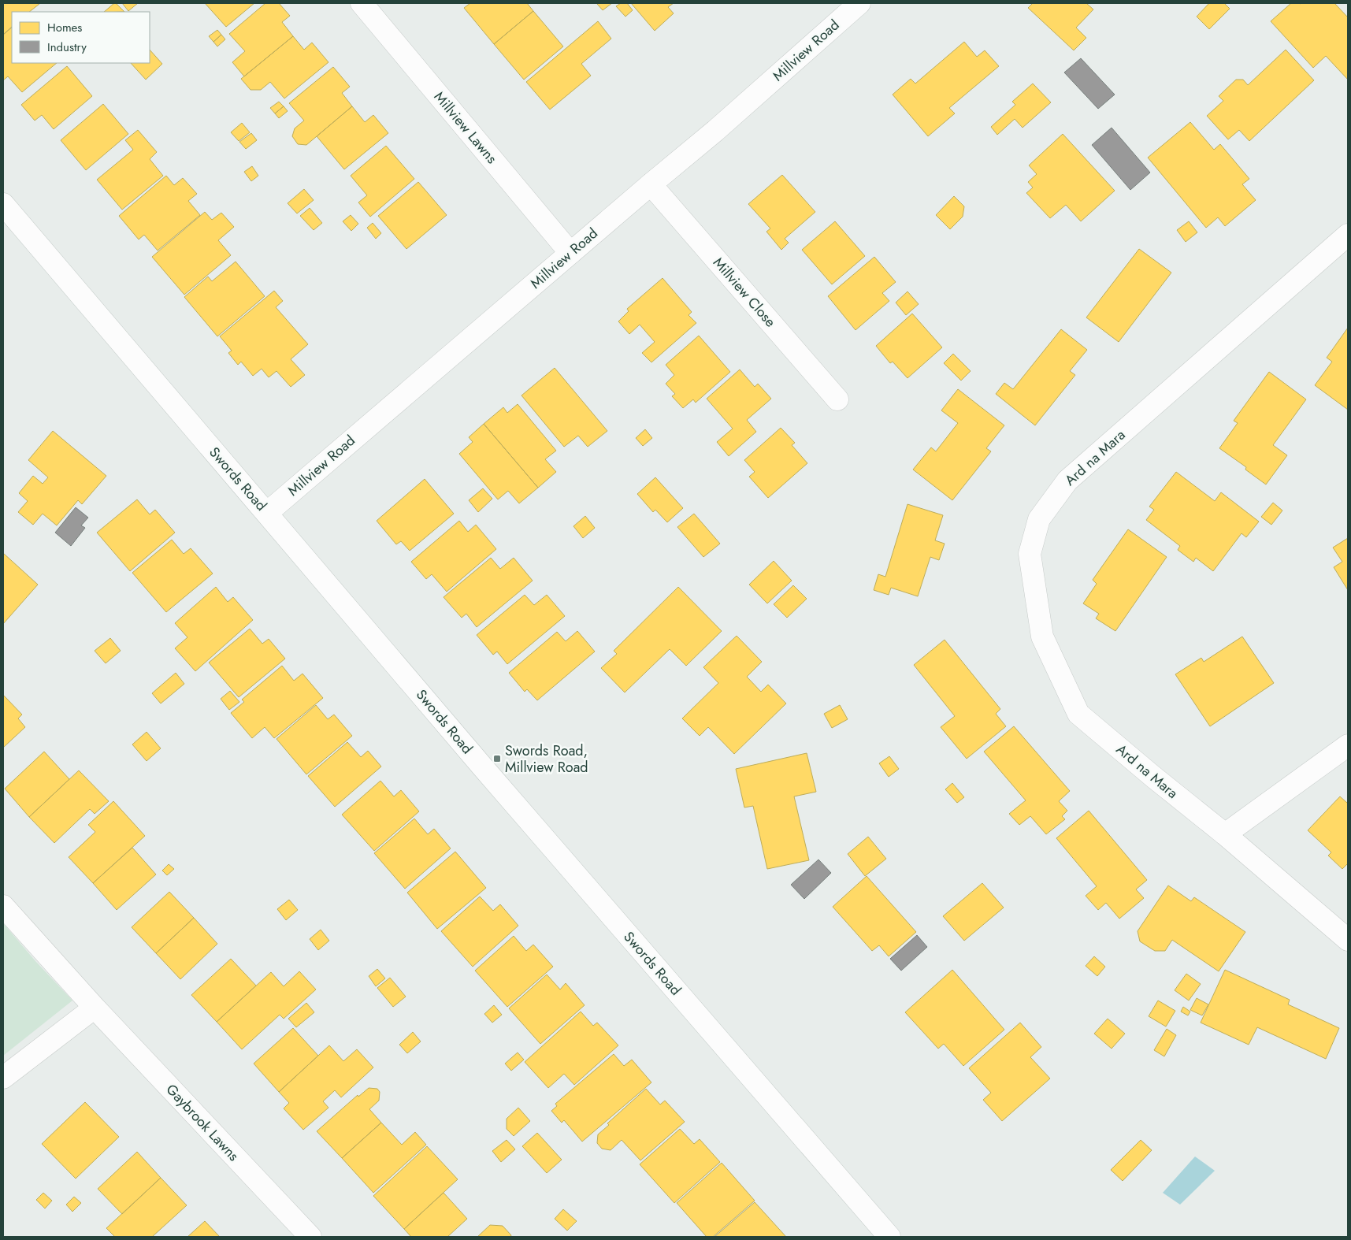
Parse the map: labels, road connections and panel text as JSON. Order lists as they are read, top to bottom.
{
  "streets": {
    "street": [
      "Millview Road",
      "Millview Lawns",
      "Millview Close",
      "Ard na Mara",
      "Swords Road",
      "Gaybrook Lawns"
    ]
  },
  "crossings": [
    ["Millview Road", "Millview Lawns"],
    ["Millview Road", "Millview Close"],
    ["Millview Road", "Swords Road"]
  ],
  "places": {
    "transit": ["Swords Road, Millview Road"]
  },
  "legend": ["Homes", "Industry"]
}
